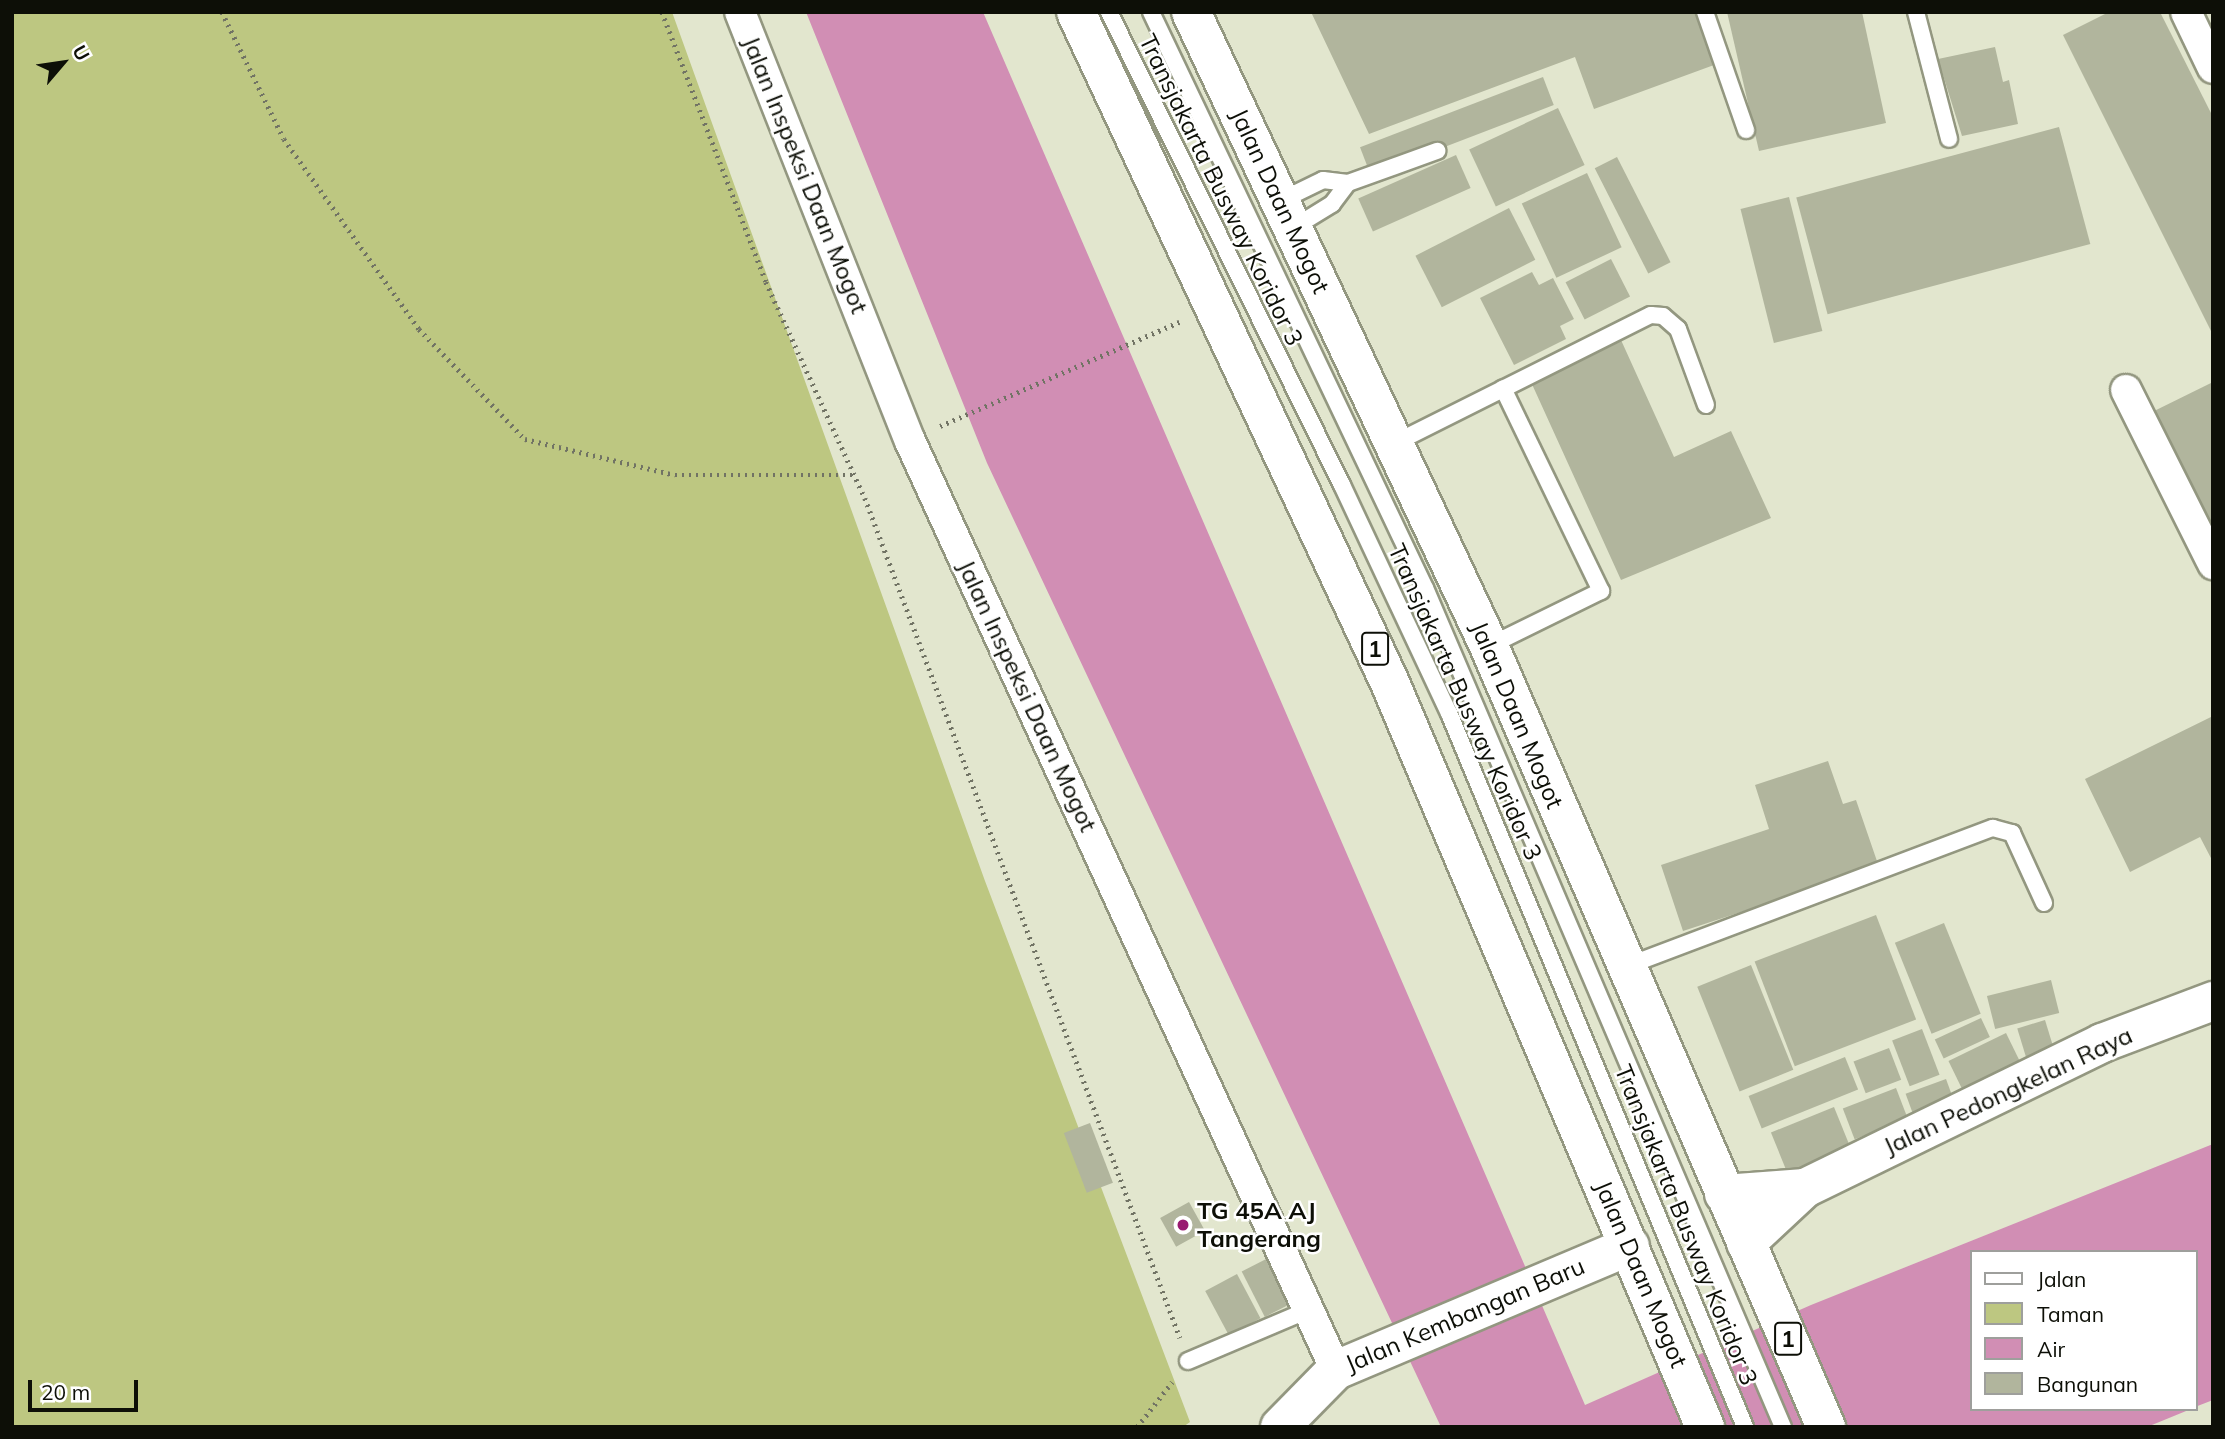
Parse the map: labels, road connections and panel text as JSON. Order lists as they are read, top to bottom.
{
  "streets": {
    "main road": [
      "Jalan Daan Mogot",
      "1",
      "Jalan Pedongkelan Raya",
      "Jalan Kembangan Baru"
    ],
    "street": ["Jalan Inspeksi Daan Mogot"],
    "lane": ["Transjakarta Busway Koridor 3"]
  },
  "crossings": [
    ["Jalan Inspeksi Daan Mogot", "Jalan Kembangan Baru"],
    ["Jalan Daan Mogot", "Jalan Pedongkelan Raya"],
    ["Jalan Daan Mogot", "Jalan Kembangan Baru"]
  ],
  "places": ["TG 45A AJ Tangerang"],
  "legend": [
    "Jalan",
    "Taman",
    "Air",
    "Bangunan"
  ],
  "scale_bar": "20 m",
  "north": "top right"
}
